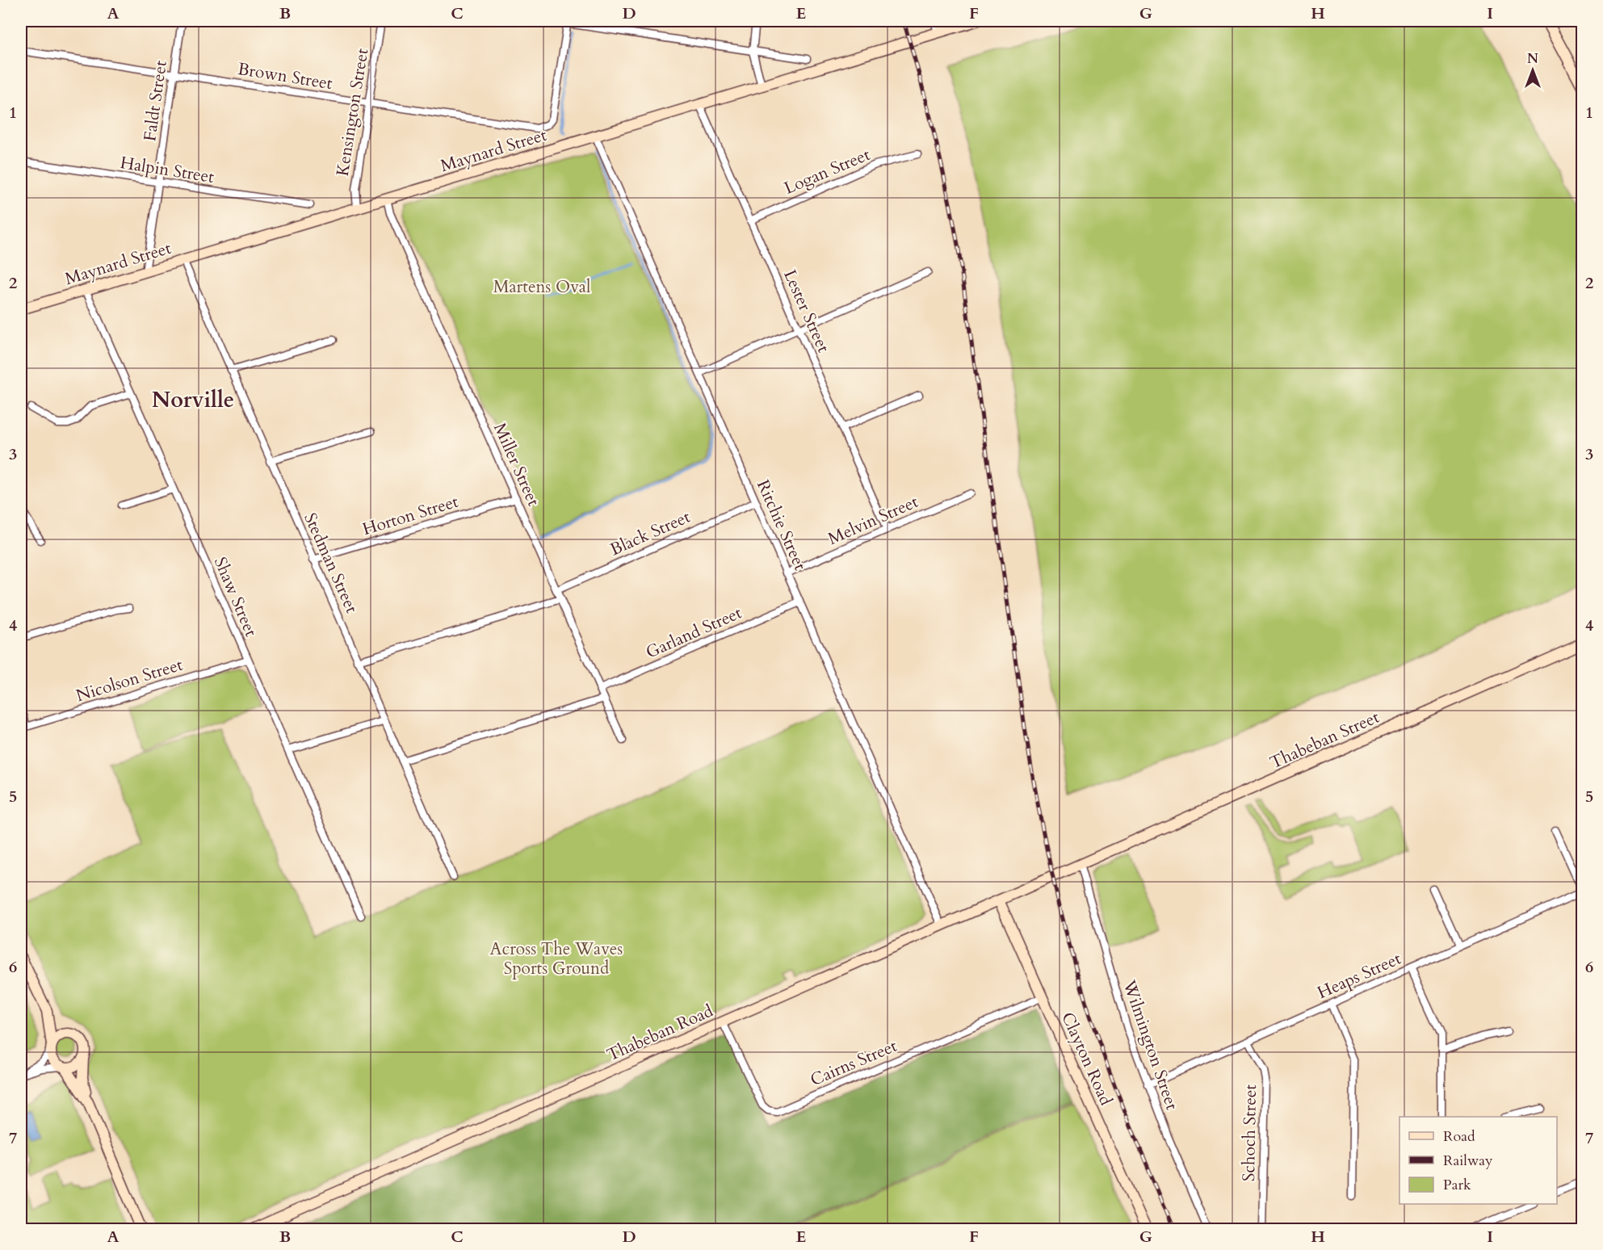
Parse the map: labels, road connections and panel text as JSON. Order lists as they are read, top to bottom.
{
  "streets": {
    "street": [
      "Brown Street",
      "Faldt Street",
      "Kensington Street",
      "Maynard Street",
      "Halpin Street",
      "Logan Street",
      "Lester Street",
      "Miller Street",
      "Horton Street",
      "Melvin Street",
      "Ritchie Street",
      "Black Street",
      "Stedman Street",
      "Shaw Street",
      "Garland Street",
      "Nicolson Street",
      "Thabeban Street",
      "Heaps Street",
      "Thabeban Road",
      "Wilmington Street",
      "Clayton Road",
      "Cairns Street",
      "Schoch Street"
    ]
  },
  "crossings": [
    ["Brown Street", "Faldt Street"],
    ["Brown Street", "Kensington Street"],
    ["Faldt Street", "Maynard Street"],
    ["Faldt Street", "Halpin Street"],
    ["Kensington Street", "Maynard Street"],
    ["Maynard Street", "Lester Street"],
    ["Maynard Street", "Miller Street"],
    ["Maynard Street", "Ritchie Street"],
    ["Maynard Street", "Stedman Street"],
    ["Maynard Street", "Shaw Street"],
    ["Logan Street", "Lester Street"],
    ["Lester Street", "Melvin Street"],
    ["Miller Street", "Horton Street"],
    ["Miller Street", "Black Street"],
    ["Miller Street", "Garland Street"],
    ["Horton Street", "Stedman Street"],
    ["Melvin Street", "Ritchie Street"],
    ["Ritchie Street", "Black Street"],
    ["Ritchie Street", "Garland Street"],
    ["Ritchie Street", "Thabeban Road"],
    ["Shaw Street", "Nicolson Street"],
    ["Thabeban Street", "Thabeban Road"],
    ["Thabeban Street", "Wilmington Street"],
    ["Heaps Street", "Wilmington Street"],
    ["Heaps Street", "Schoch Street"],
    ["Thabeban Road", "Wilmington Street"],
    ["Thabeban Road", "Clayton Road"],
    ["Thabeban Road", "Cairns Street"],
    ["Clayton Road", "Cairns Street"]
  ],
  "districts": ["Norville"],
  "parks": ["Martens Oval", "Across The Waves Sports Ground"],
  "legend": ["Road", "Railway", "Park"],
  "north": "top",
  "grid": {
    "columns": [
      "A",
      "B",
      "C",
      "D",
      "E",
      "F",
      "G",
      "H",
      "I"
    ],
    "rows": [
      "1",
      "2",
      "3",
      "4",
      "5",
      "6",
      "7"
    ]
  }
}
